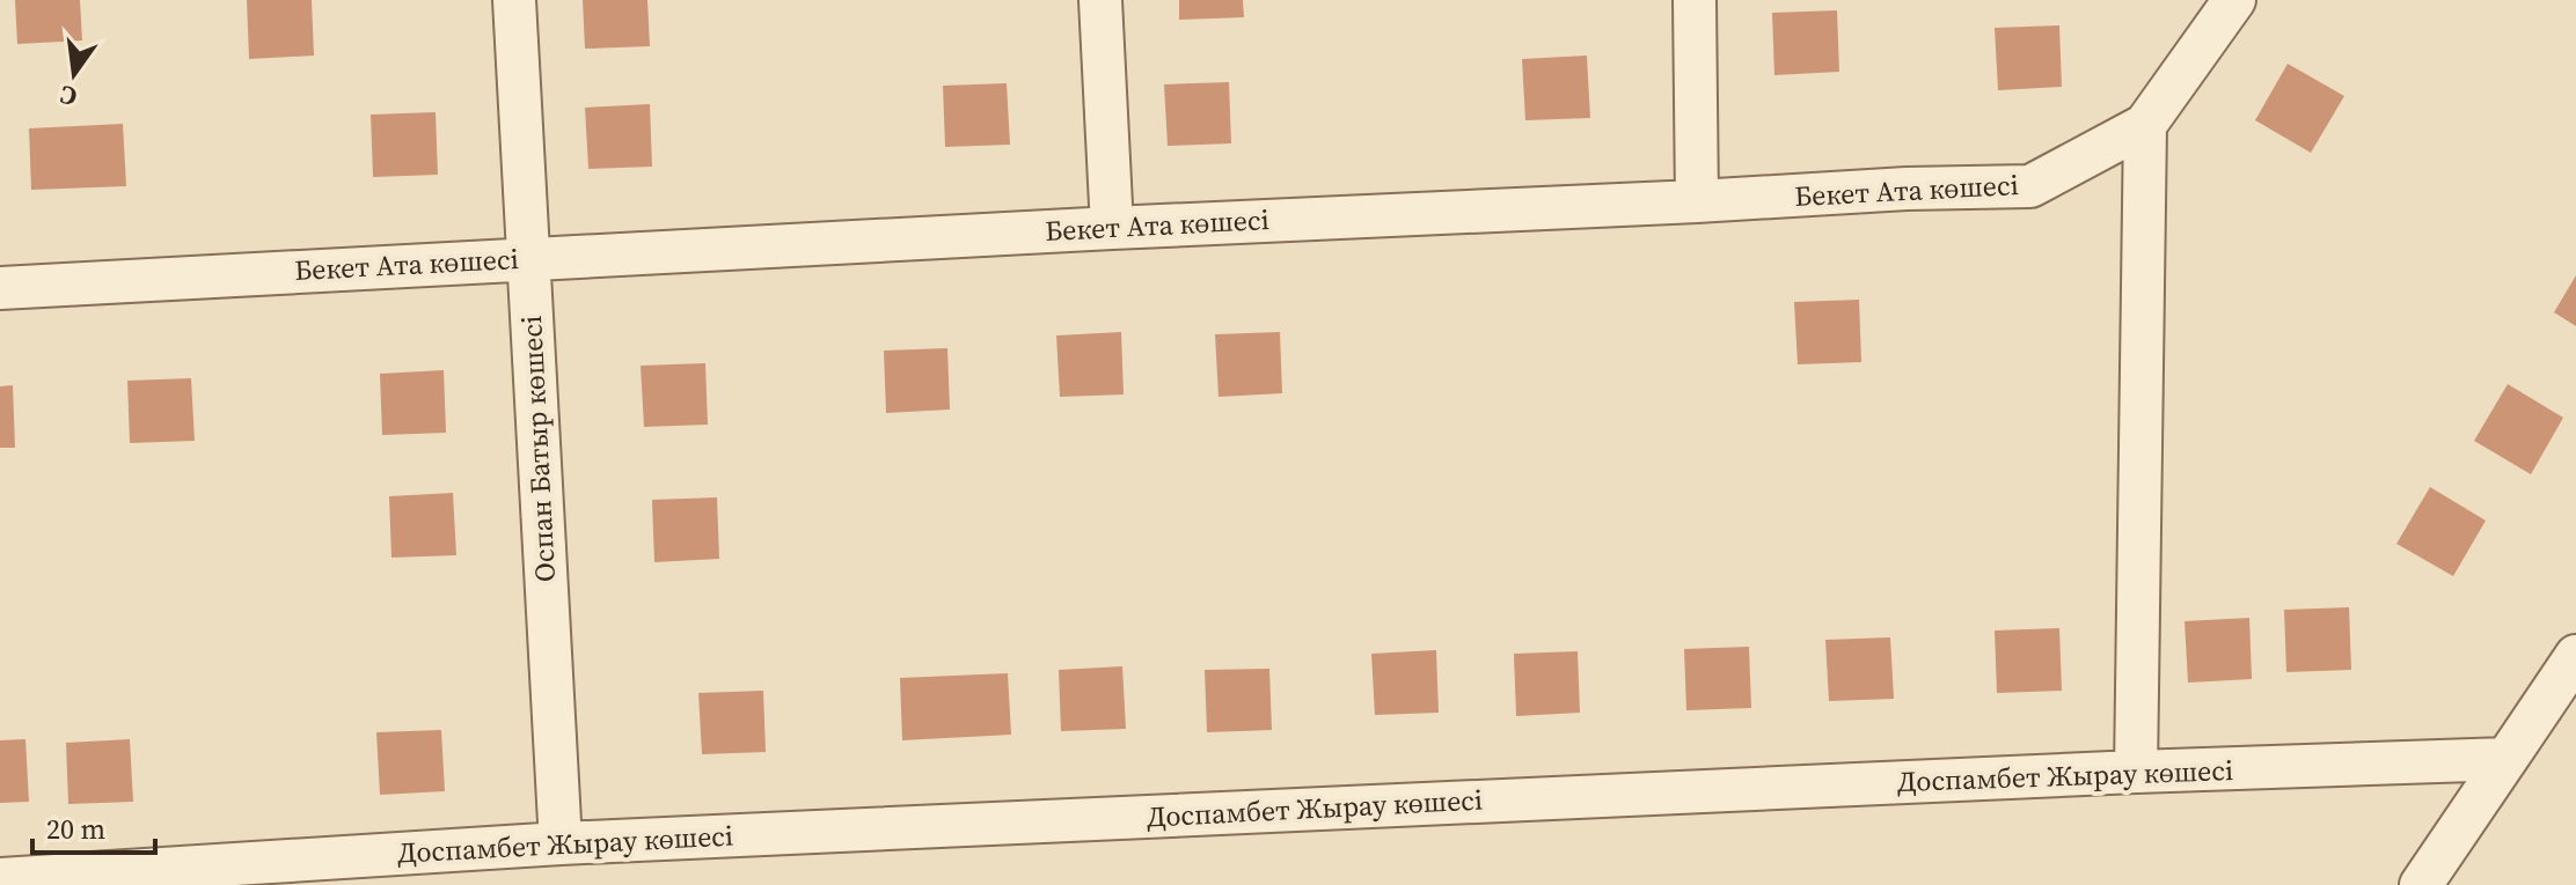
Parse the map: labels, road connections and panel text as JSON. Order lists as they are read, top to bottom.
{
  "streets": {
    "street": ["Бекет Ата көшесі", "Оспан Батыр көшесі", "Доспамбет Жырау көшесі"]
  },
  "crossings": [
    ["Бекет Ата көшесі", "Оспан Батыр көшесі"],
    ["Оспан Батыр көшесі", "Доспамбет Жырау көшесі"]
  ],
  "scale_bar": "20 m",
  "north": "bottom"
}
